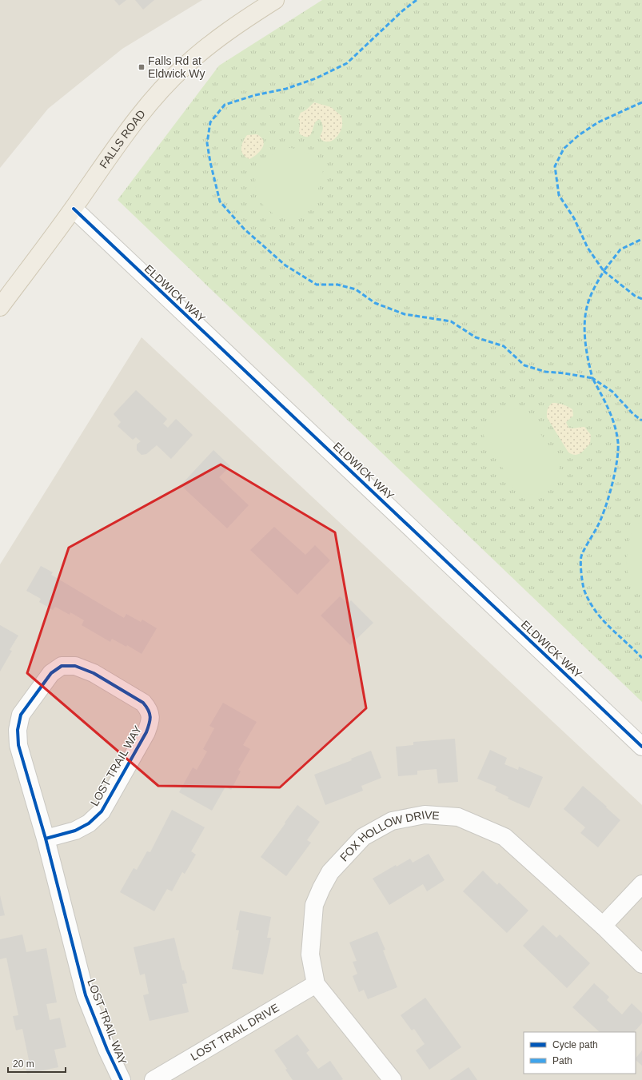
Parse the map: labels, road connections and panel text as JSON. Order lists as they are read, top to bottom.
{
  "streets": {
    "main road": ["FALLS ROAD"],
    "street": [
      "ELDWICK WAY",
      "LOST TRAIL WAY",
      "FOX HOLLOW DRIVE",
      "LOST TRAIL DRIVE"
    ]
  },
  "crossings": [
    ["FALLS ROAD", "ELDWICK WAY"],
    ["FOX HOLLOW DRIVE", "LOST TRAIL DRIVE"]
  ],
  "places": {
    "transit": ["Falls Rd at Eldwick Wy"]
  },
  "legend": ["Cycle path", "Path"],
  "scale_bar": "20 m"
}
